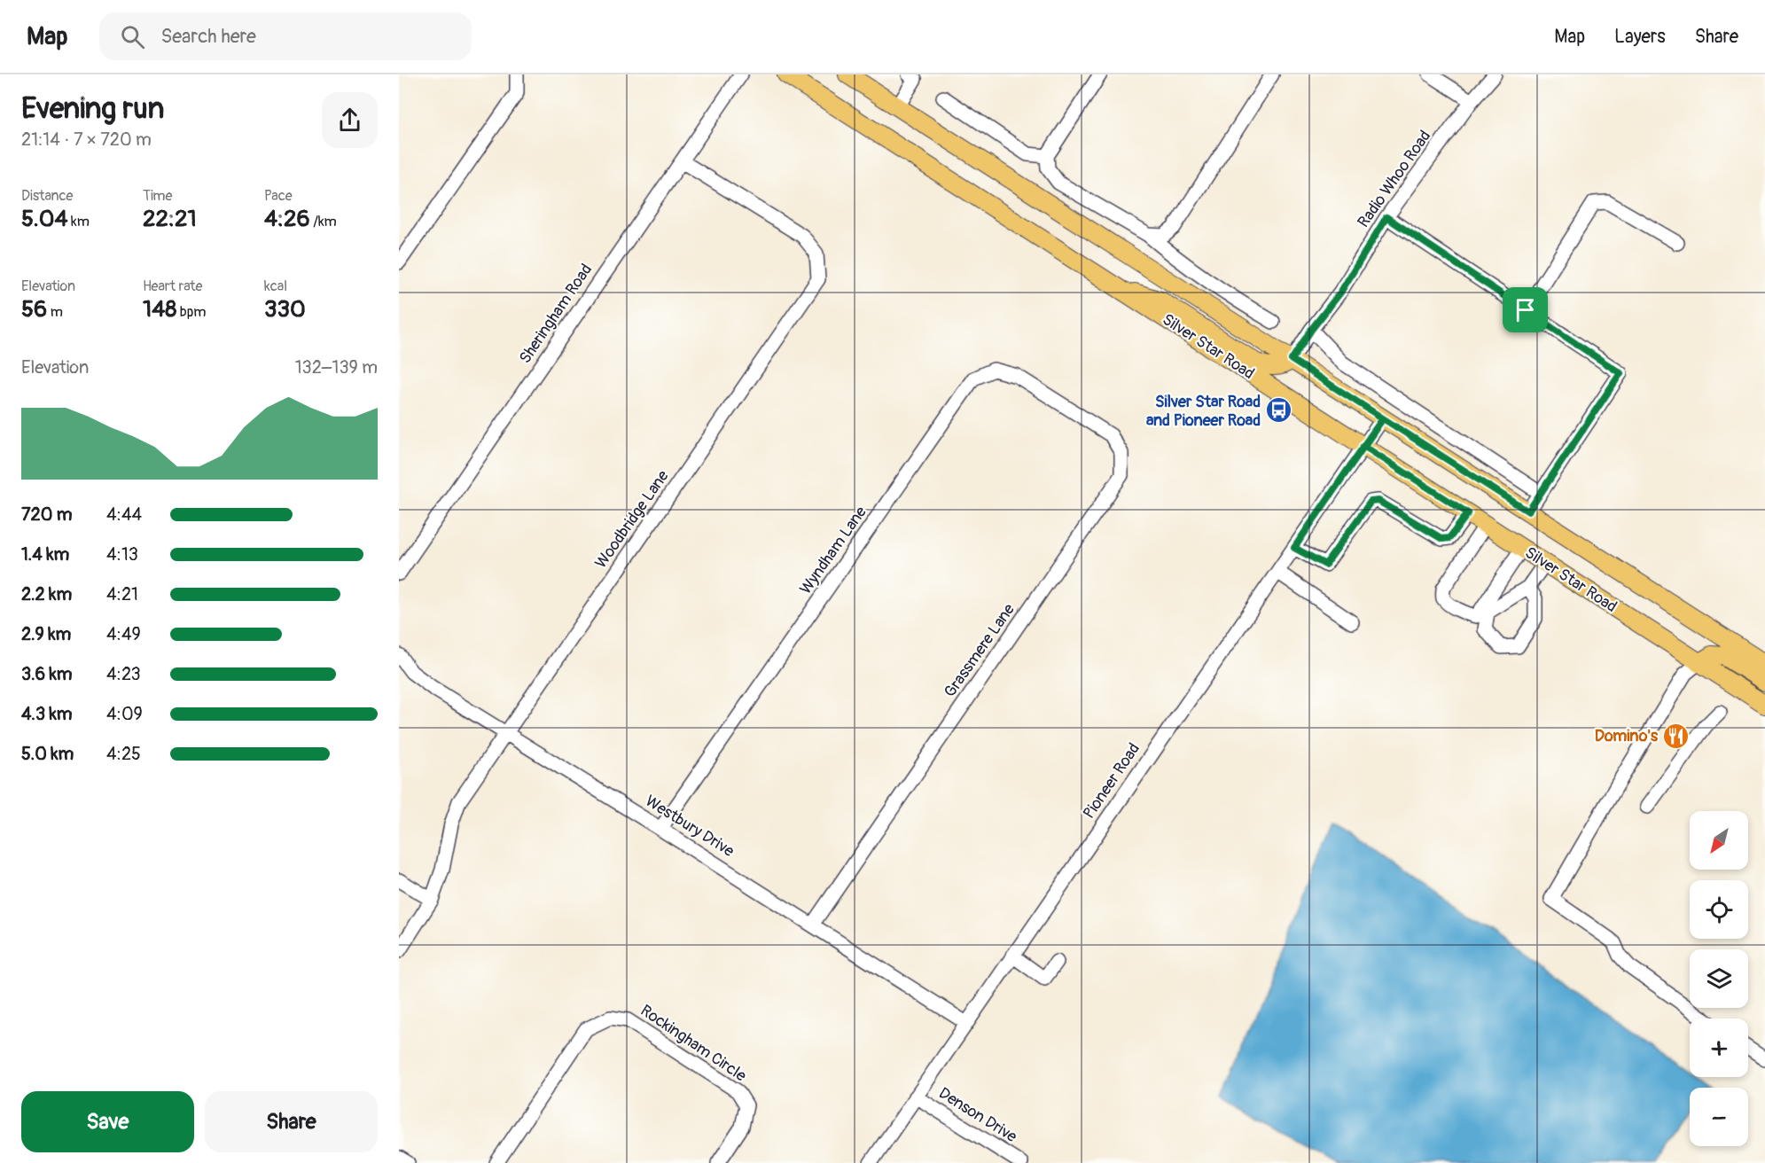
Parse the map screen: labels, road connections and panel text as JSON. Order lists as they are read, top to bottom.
{
  "streets": {
    "main road": ["Silver Star Road"],
    "street": [
      "Radio Whoo Road",
      "Sheringham Road",
      "Woodbridge Lane",
      "Wyndham Lane",
      "Grassmere Lane",
      "Pioneer Road",
      "Westbury Drive",
      "Rockingham Circle",
      "Denson Drive"
    ]
  },
  "crossings": [
    ["Radio Whoo Road", "Silver Star Road"],
    ["Sheringham Road", "Woodbridge Lane"],
    ["Silver Star Road", "Pioneer Road"],
    ["Woodbridge Lane", "Westbury Drive"],
    ["Wyndham Lane", "Grassmere Lane"],
    ["Wyndham Lane", "Westbury Drive"],
    ["Grassmere Lane", "Westbury Drive"],
    ["Pioneer Road", "Westbury Drive"],
    ["Pioneer Road", "Denson Drive"]
  ],
  "places": {
    "bus stop": ["Silver Star Road and Pioneer Road"],
    "restaurant": ["Domino's"]
  },
  "north": "bottom left",
  "page": {
    "header": "Map",
    "search": "Search here",
    "nav": ["Map", "Layers", "Share"],
    "heading": ["Evening run", "21:14 · 7 × 720 m"],
    "stats": [
      ["Distance", "5.04 km"],
      ["Time", "22:21"],
      ["Pace", "4:26 /km"],
      ["Elevation", "56 m"],
      ["Heart rate", "148 bpm"],
      ["kcal", "330"]
    ],
    "chart": ["Elevation", "132–139 m"],
    "list": [
      {
        "name": "720 m",
        "note": "4:44"
      },
      {
        "name": "1.4 km",
        "note": "4:13"
      },
      {
        "name": "2.2 km",
        "note": "4:21"
      },
      {
        "name": "2.9 km",
        "note": "4:49"
      },
      {
        "name": "3.6 km",
        "note": "4:23"
      },
      {
        "name": "4.3 km",
        "note": "4:09"
      },
      {
        "name": "5.0 km",
        "note": "4:25"
      }
    ],
    "map_buttons": ["+", "−"],
    "buttons": ["Save", "Share"]
  }
}
